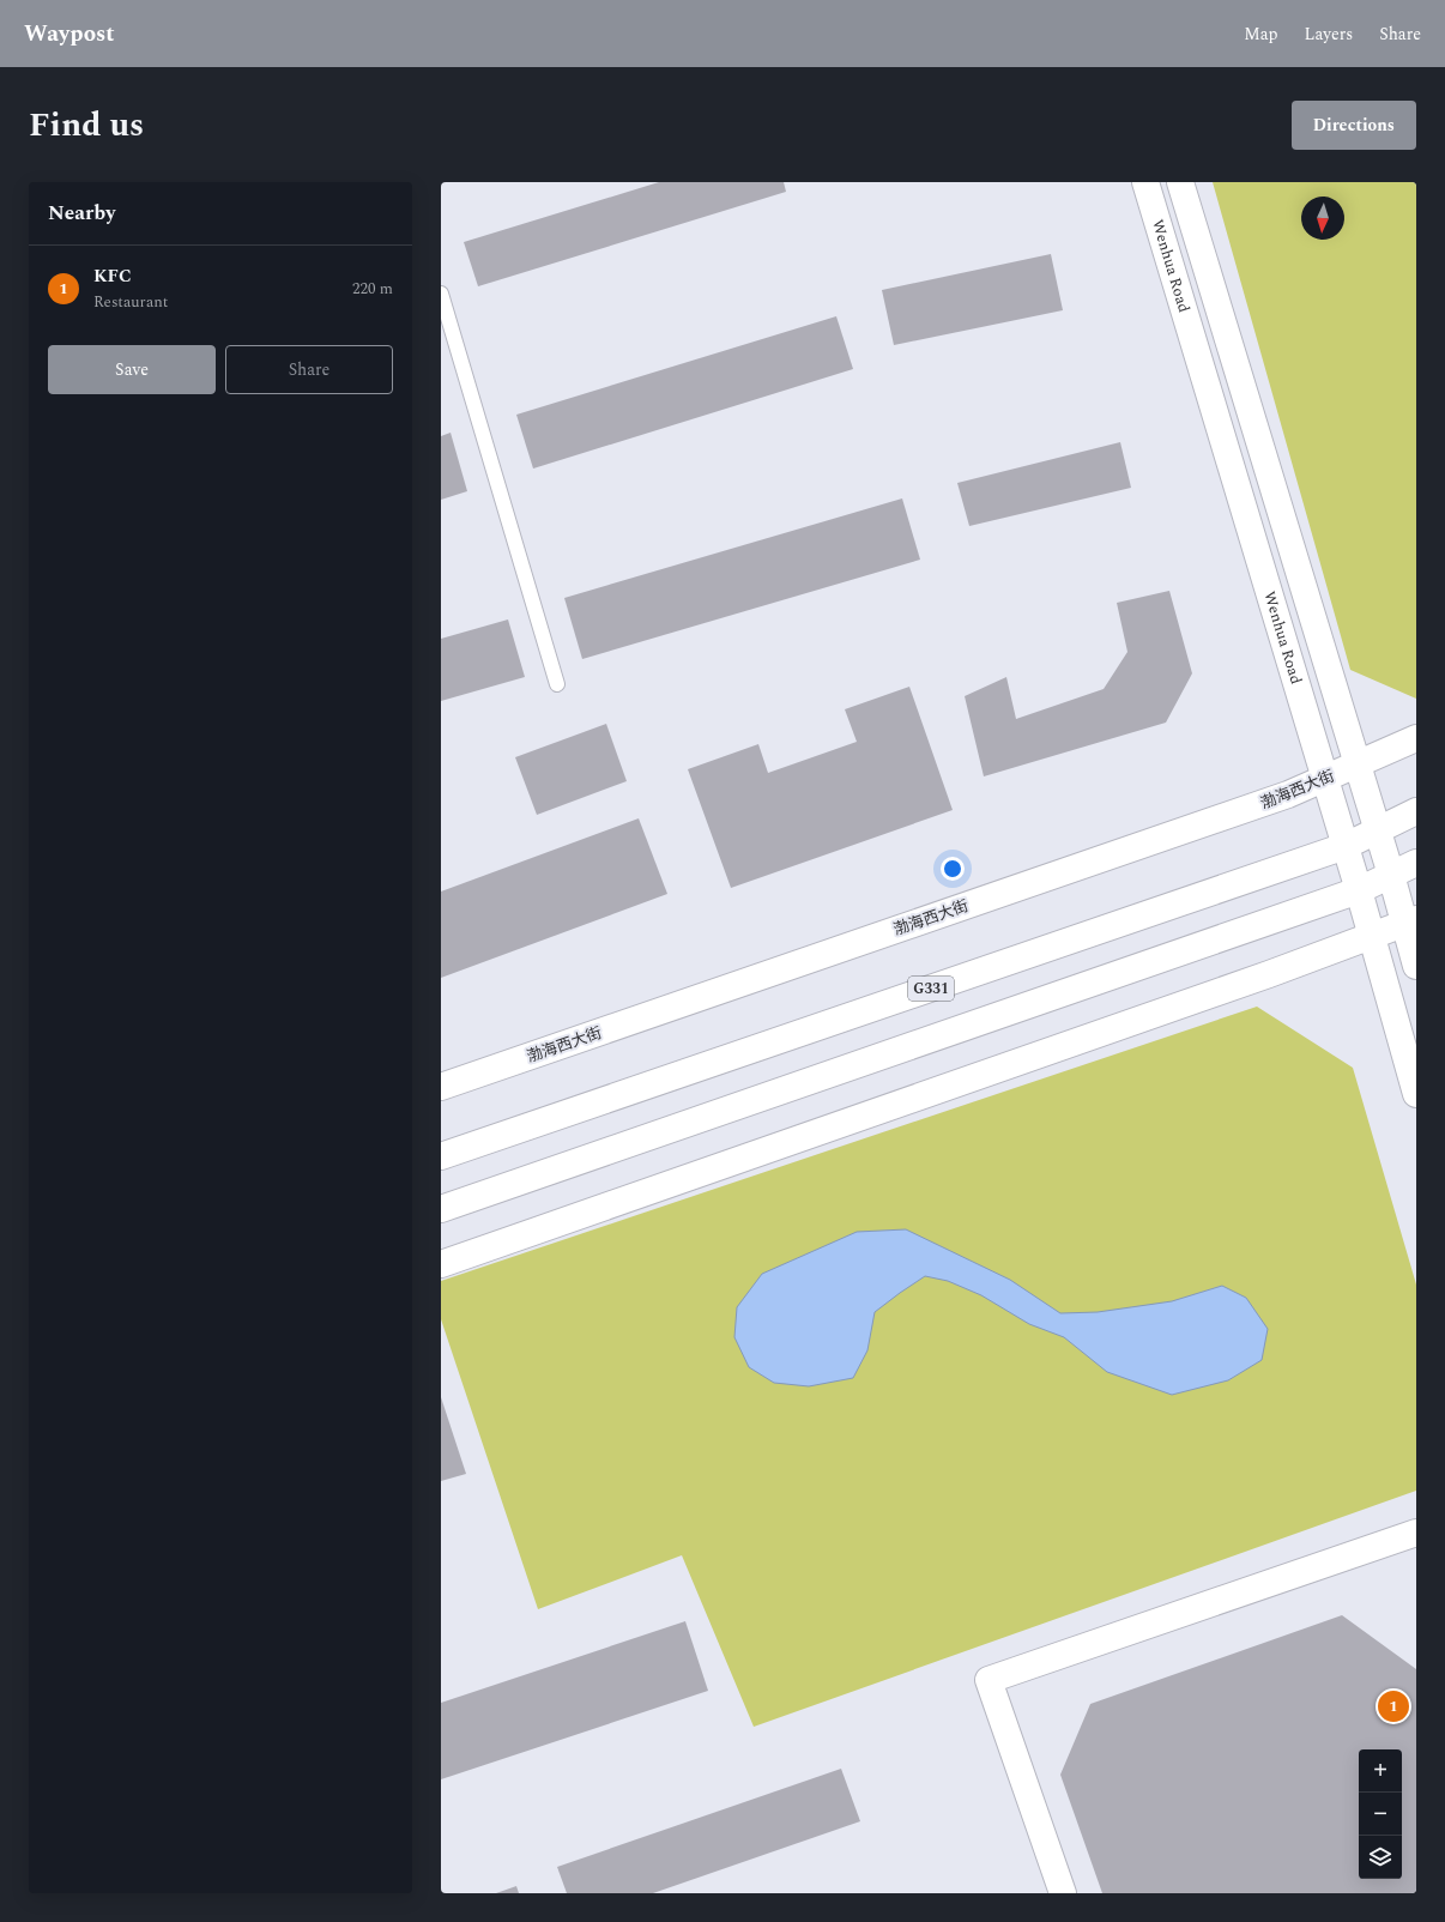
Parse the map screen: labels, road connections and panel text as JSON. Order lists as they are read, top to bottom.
{
  "streets": {
    "main road": ["Wenhua Road", "渤海西大街", "G331"]
  },
  "crossings": [
    ["Wenhua Road", "渤海西大街"],
    ["Wenhua Road", "G331"]
  ],
  "north": "bottom",
  "page": {
    "header": "Waypost",
    "nav": ["Map", "Layers", "Share"],
    "title": "Find us",
    "buttons": [
      "Directions",
      ["Save", "Share"]
    ],
    "heading": "Nearby",
    "list": [
      {
        "mark": "1",
        "name": "KFC",
        "note": "Restaurant",
        "value": "220 m"
      }
    ],
    "pins": "1",
    "map_buttons": ["+", "−"]
  }
}
